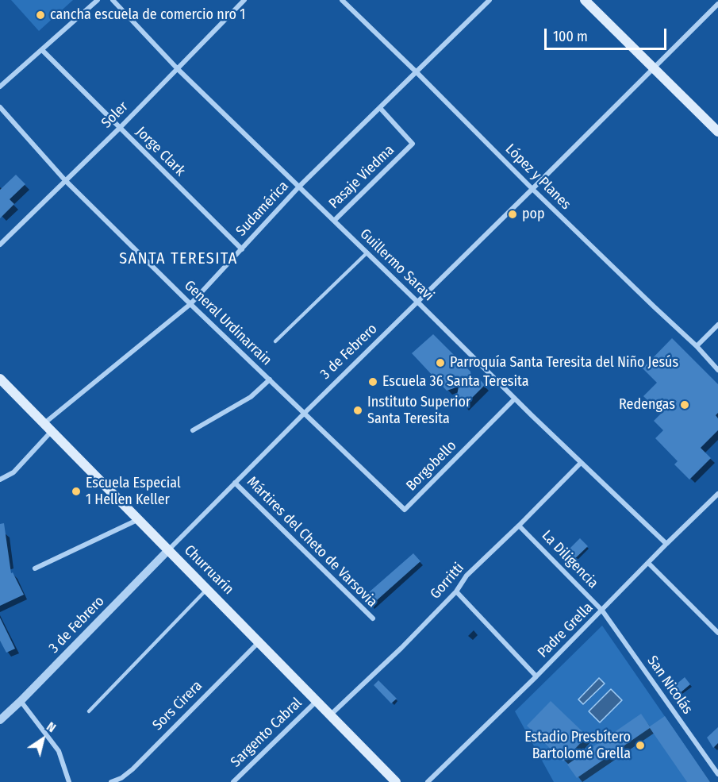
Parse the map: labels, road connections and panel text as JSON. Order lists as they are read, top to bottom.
{
  "streets": {
    "main road": ["Churruarín"],
    "street": [
      "Soler",
      "Jorge Clark",
      "Pasaje Viedma",
      "López y Planes",
      "Sudamérica",
      "Guillermo Saravi",
      "General Urdinarrain",
      "3 de Febrero",
      "Borgobello",
      "Mártires del Cheto de Varsovia",
      "La Diligencia",
      "Gorritti",
      "Padre Grella",
      "San Nicolás",
      "Sors Cirera",
      "Sargento Cabral"
    ]
  },
  "crossings": [
    ["Soler", "Jorge Clark"],
    ["Soler", "Guillermo Saravi"],
    ["Soler", "General Urdinarrain"],
    ["Jorge Clark", "Sudamérica"],
    ["Pasaje Viedma", "Sudamérica"],
    ["Pasaje Viedma", "Guillermo Saravi"],
    ["López y Planes", "Sudamérica"],
    ["López y Planes", "3 de Febrero"],
    ["Sudamérica", "Guillermo Saravi"],
    ["Sudamérica", "General Urdinarrain"],
    ["Sudamérica", "Churruarín"],
    ["Guillermo Saravi", "3 de Febrero"],
    ["Guillermo Saravi", "Borgobello"],
    ["Guillermo Saravi", "Gorritti"],
    ["Guillermo Saravi", "Padre Grella"],
    ["General Urdinarrain", "3 de Febrero"],
    ["General Urdinarrain", "Borgobello"],
    ["3 de Febrero", "Mártires del Cheto de Varsovia"],
    ["3 de Febrero", "Churruarín"],
    ["La Diligencia", "Gorritti"],
    ["La Diligencia", "Padre Grella"],
    ["La Diligencia", "San Nicolás"],
    ["Churruarín", "Gorritti"],
    ["Churruarín", "Sors Cirera"],
    ["Churruarín", "Sargento Cabral"],
    ["Padre Grella", "San Nicolás"]
  ],
  "districts": ["SANTA TERESITA"],
  "places": [
    "cancha escuela de comercio nro 1",
    "pop",
    "Parroquía Santa Teresita del Niño Jesús",
    "Escuela 36 Santa Teresita",
    "Redengas",
    "Instituto Superior Santa Teresita",
    "Escuela Especial 1 Hellen Keller",
    "Estadio Presbítero Bartolomé Grella"
  ],
  "scale_bar": "100 m",
  "north": "top right"
}
